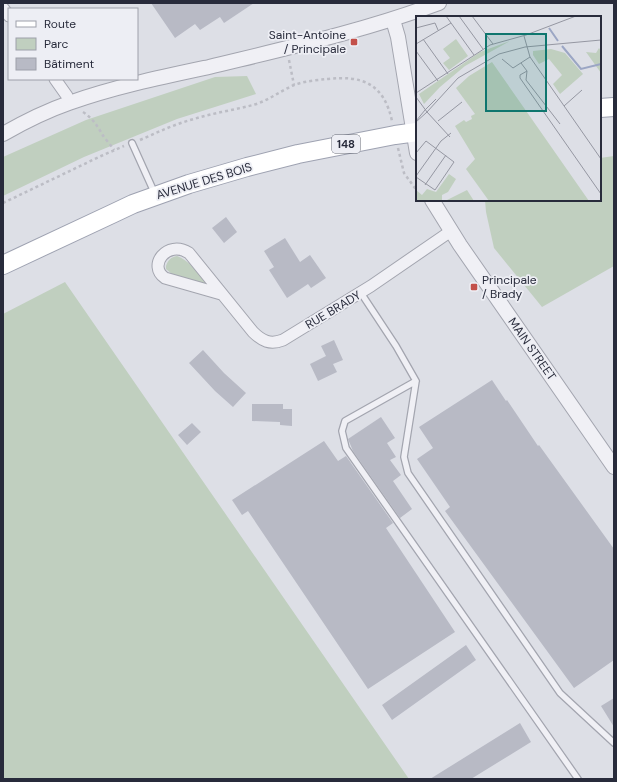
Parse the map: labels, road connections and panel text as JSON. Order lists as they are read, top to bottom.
{
  "streets": {
    "main road": ["148", "AVENUE DES BOIS"],
    "street": ["RUE BRADY", "MAIN STREET"]
  },
  "crossings": [
    ["RUE BRADY", "MAIN STREET"]
  ],
  "places": {
    "transit": ["Saint-Antoine / Principale", "Principale / Brady"]
  },
  "legend": ["Route", "Parc", "Bâtiment"]
}
